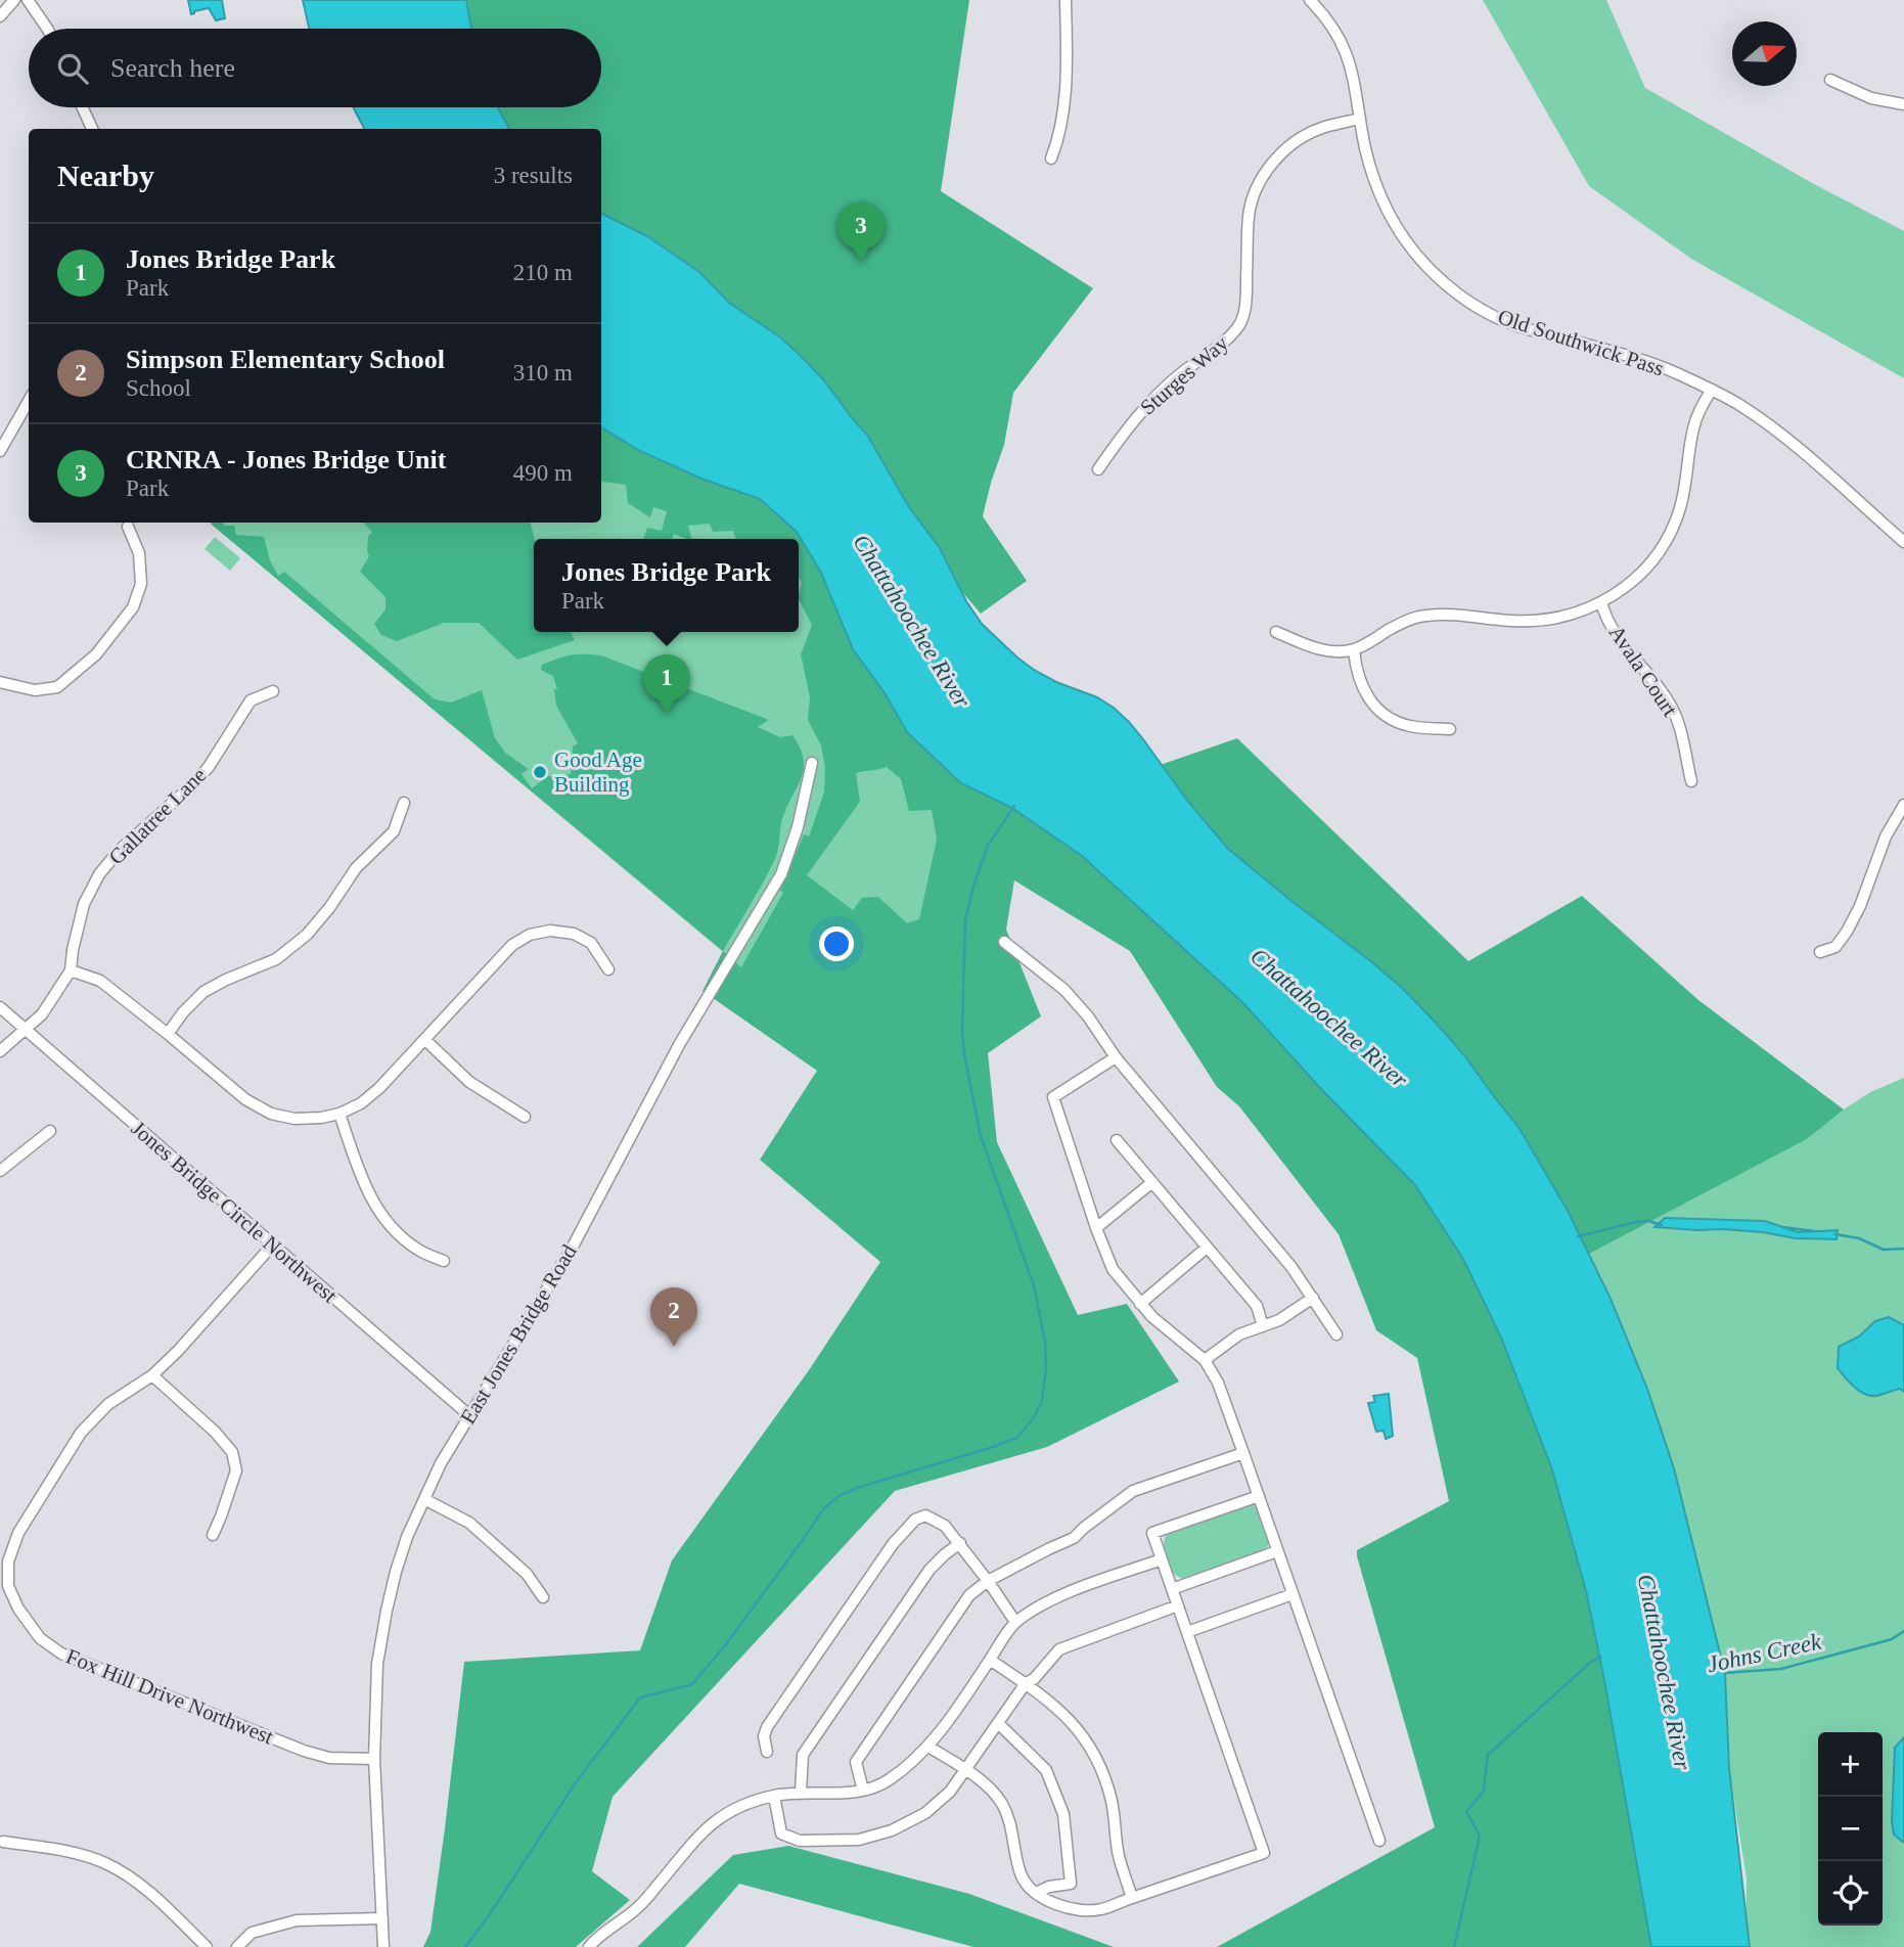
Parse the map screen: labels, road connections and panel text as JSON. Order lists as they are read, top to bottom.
{
  "streets": {
    "street": [
      "Old Southwick Pass",
      "Sturges Way",
      "Avala Court",
      "Gallatree Lane",
      "Jones Bridge Circle Northwest",
      "East Jones Bridge Road",
      "Fox Hill Drive Northwest"
    ]
  },
  "crossings": [
    ["Old Southwick Pass", "Sturges Way"],
    ["Gallatree Lane", "Jones Bridge Circle Northwest"],
    ["Jones Bridge Circle Northwest", "East Jones Bridge Road"],
    ["Jones Bridge Circle Northwest", "Fox Hill Drive Northwest"],
    ["East Jones Bridge Road", "Fox Hill Drive Northwest"]
  ],
  "water": ["Chattahoochee River", "Johns Creek"],
  "places": ["Good Age Building"],
  "north": "right",
  "page": {
    "search": "Search here",
    "heading": ["Nearby", "3 results"],
    "pins": ["3", "1", "2"],
    "list": [
      {
        "mark": "1",
        "name": "Jones Bridge Park",
        "note": "Park",
        "value": "210 m"
      },
      {
        "mark": "2",
        "name": "Simpson Elementary School",
        "note": "School",
        "value": "310 m"
      },
      {
        "mark": "3",
        "name": "CRNRA - Jones Bridge Unit",
        "note": "Park",
        "value": "490 m"
      }
    ],
    "popup": ["Jones Bridge Park", "Park"],
    "map_buttons": ["+", "−"]
  }
}
